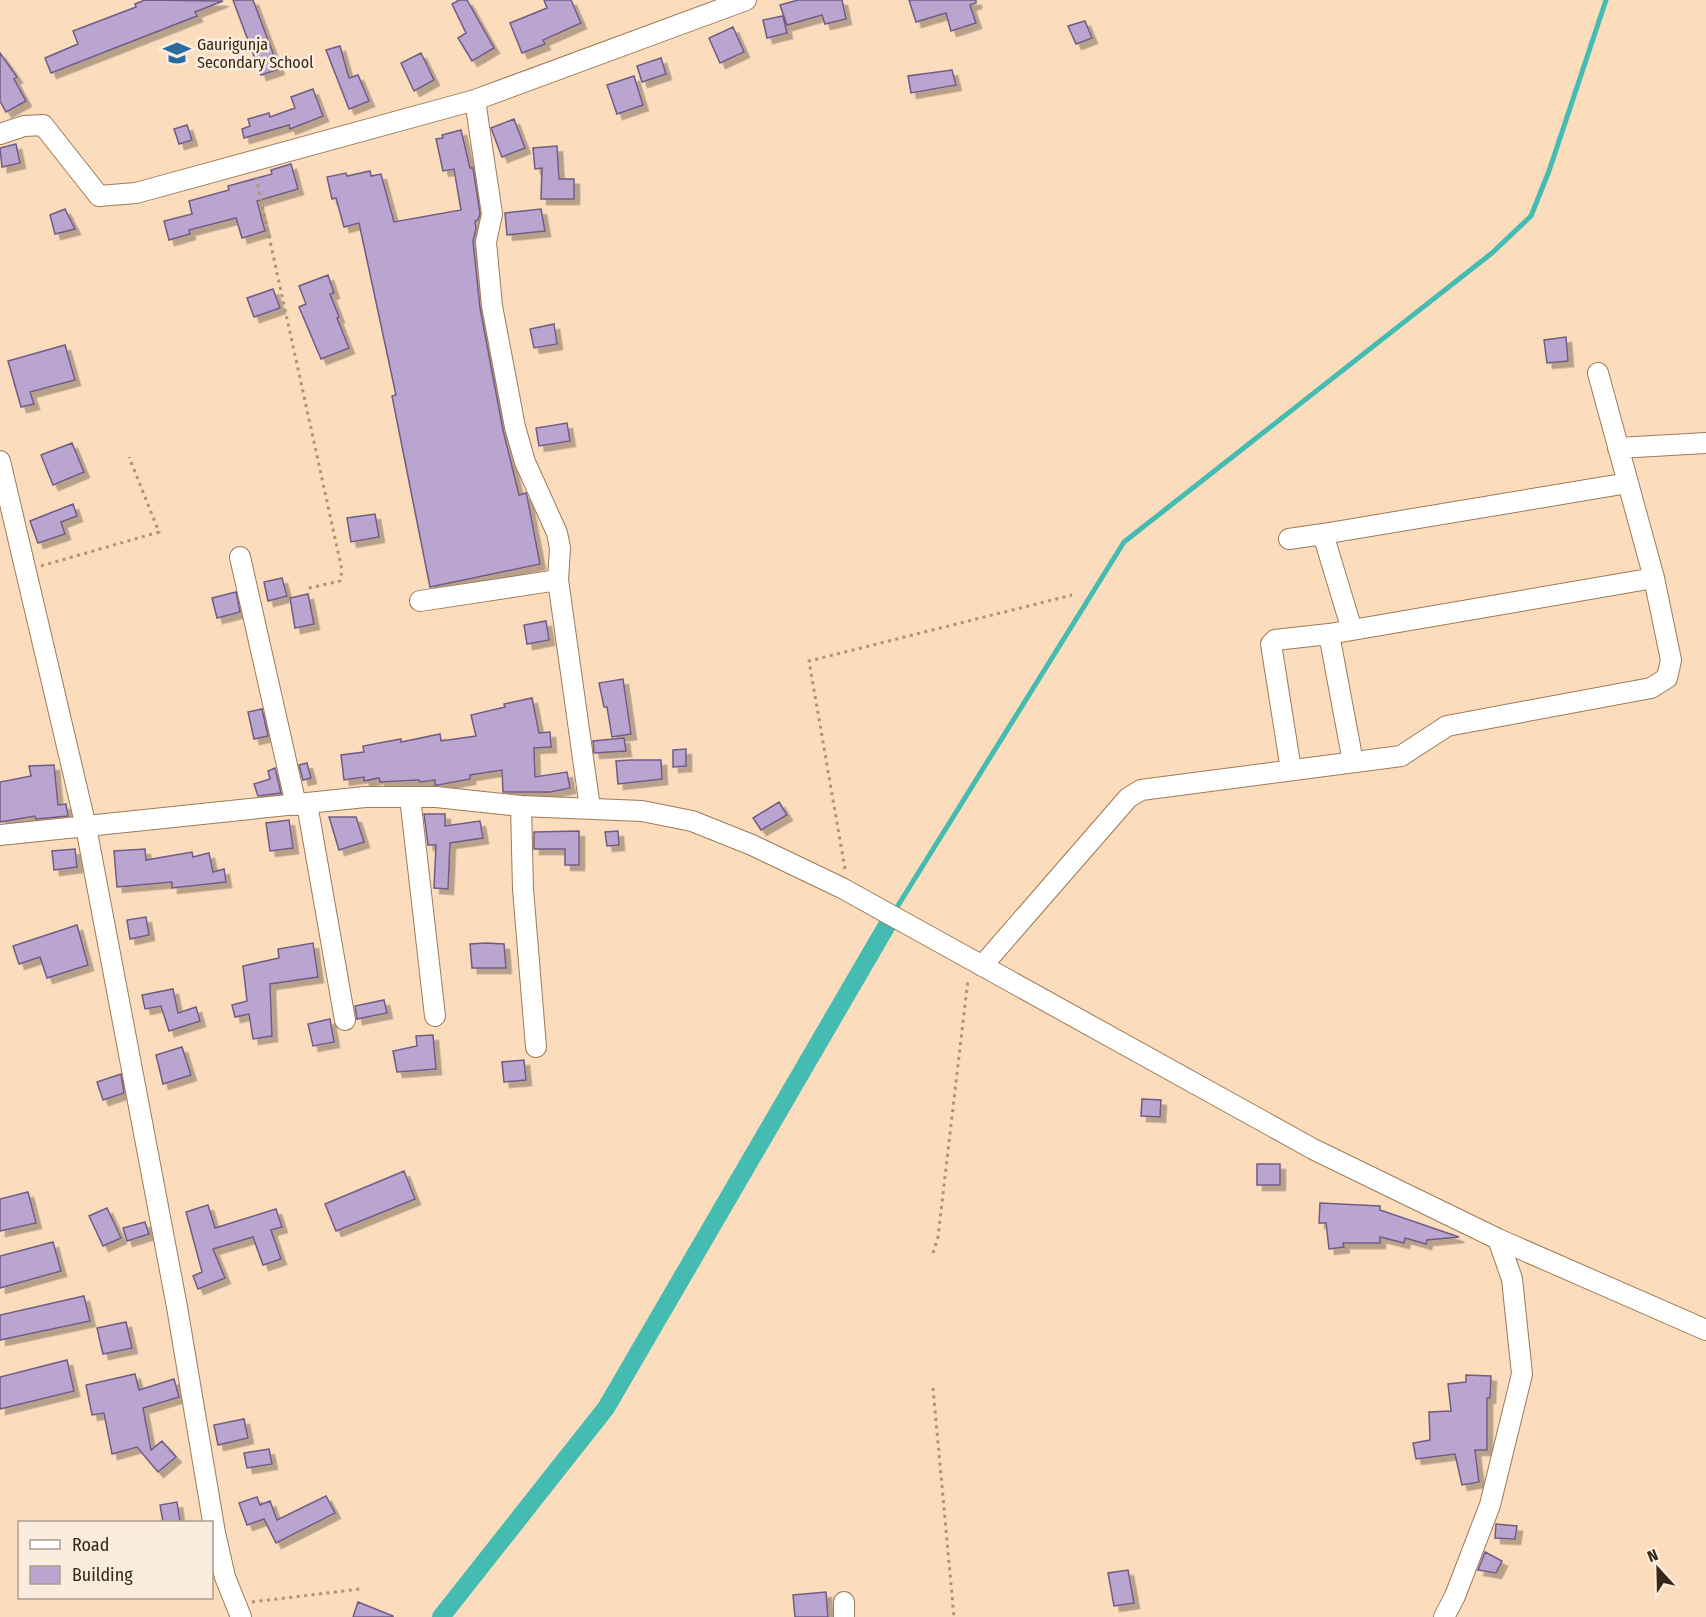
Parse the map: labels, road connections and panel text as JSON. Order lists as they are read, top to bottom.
{
  "places": {
    "school or university": ["Gaurigunja Secondary School"]
  },
  "legend": ["Road", "Building"],
  "north": "top"
}
